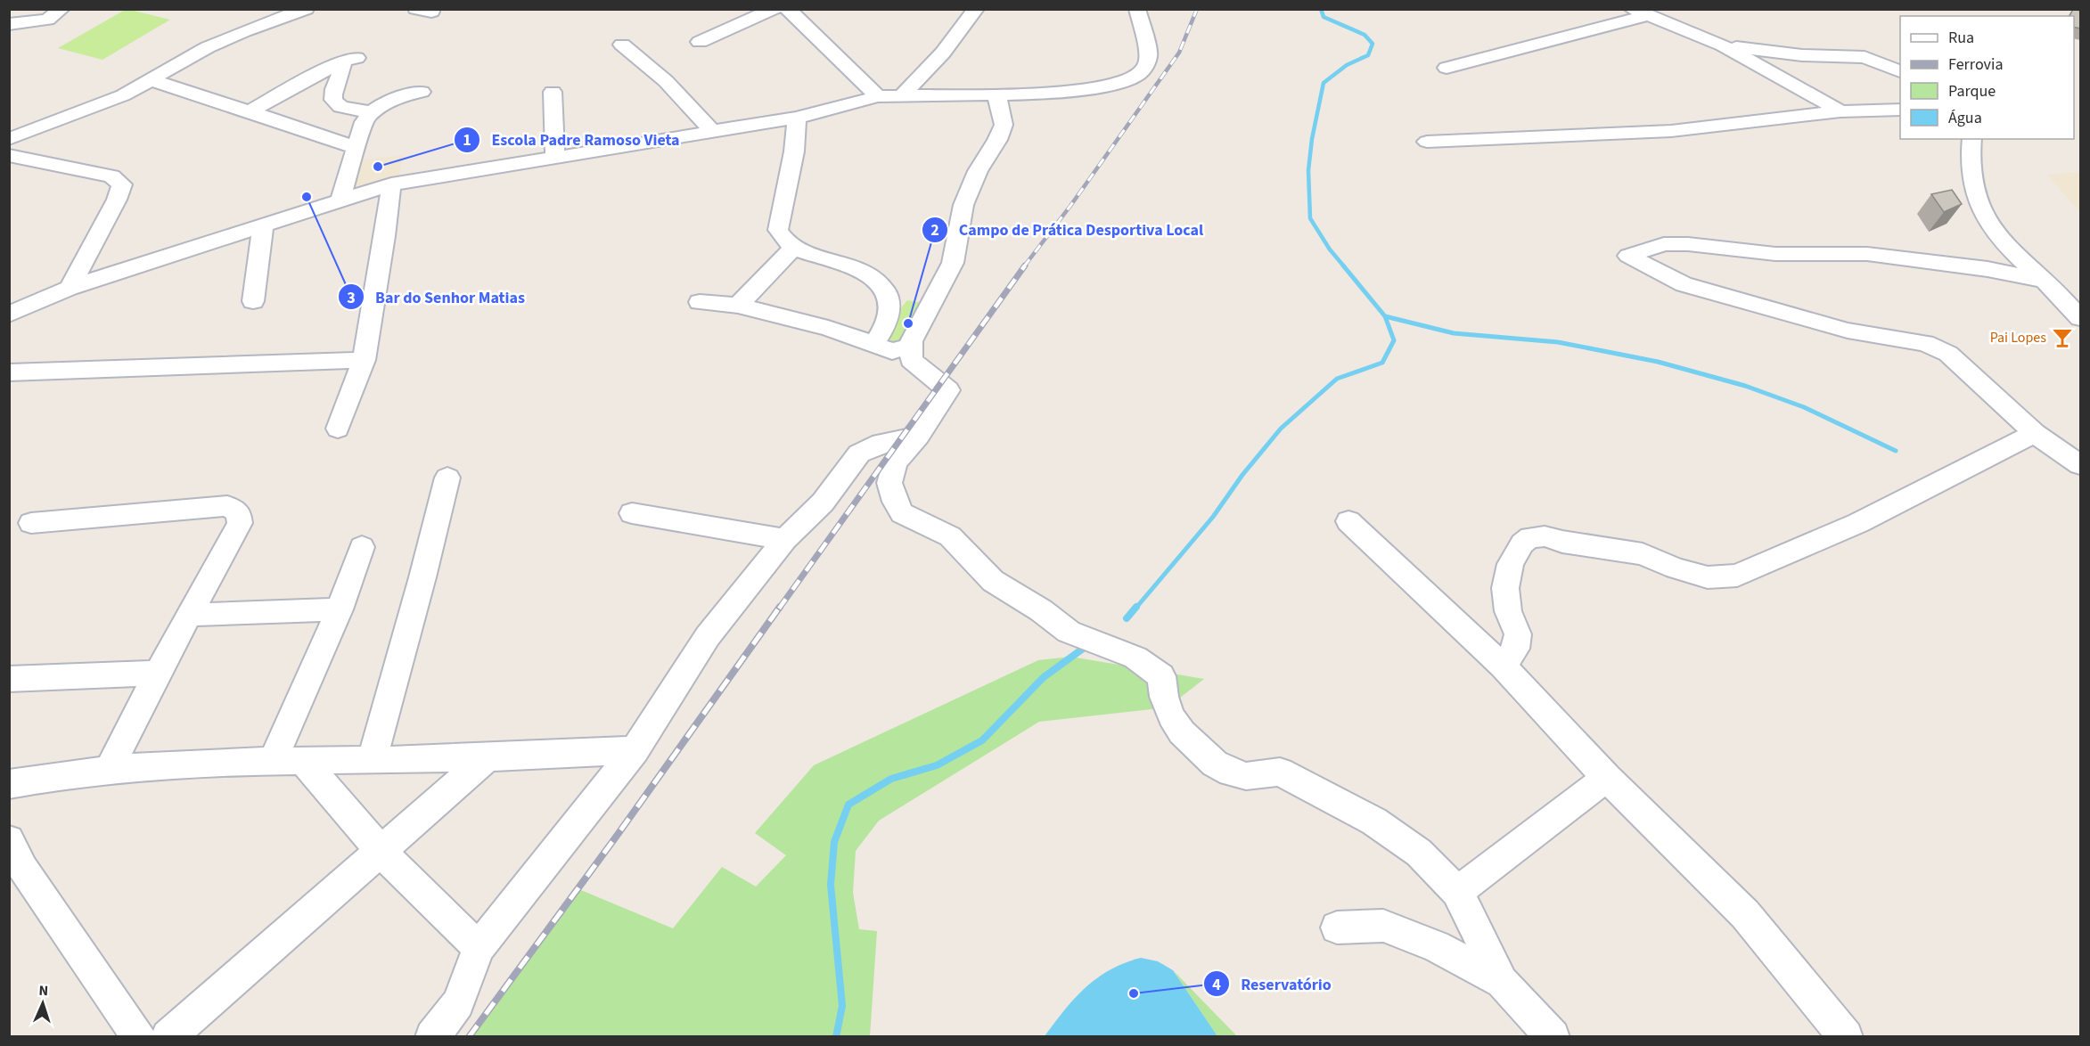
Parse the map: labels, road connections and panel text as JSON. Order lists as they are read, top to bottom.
{
  "places": {
    "other": [
      "Escola Padre Ramoso Vieta",
      "Bar do Senhor Matias",
      "Campo de Prática Desportiva Local",
      "Reservatório"
    ],
    "bar": ["Pai Lopes"]
  },
  "legend": [
    "Rua",
    "Ferrovia",
    "Parque",
    "Água"
  ],
  "north": "top"
}
